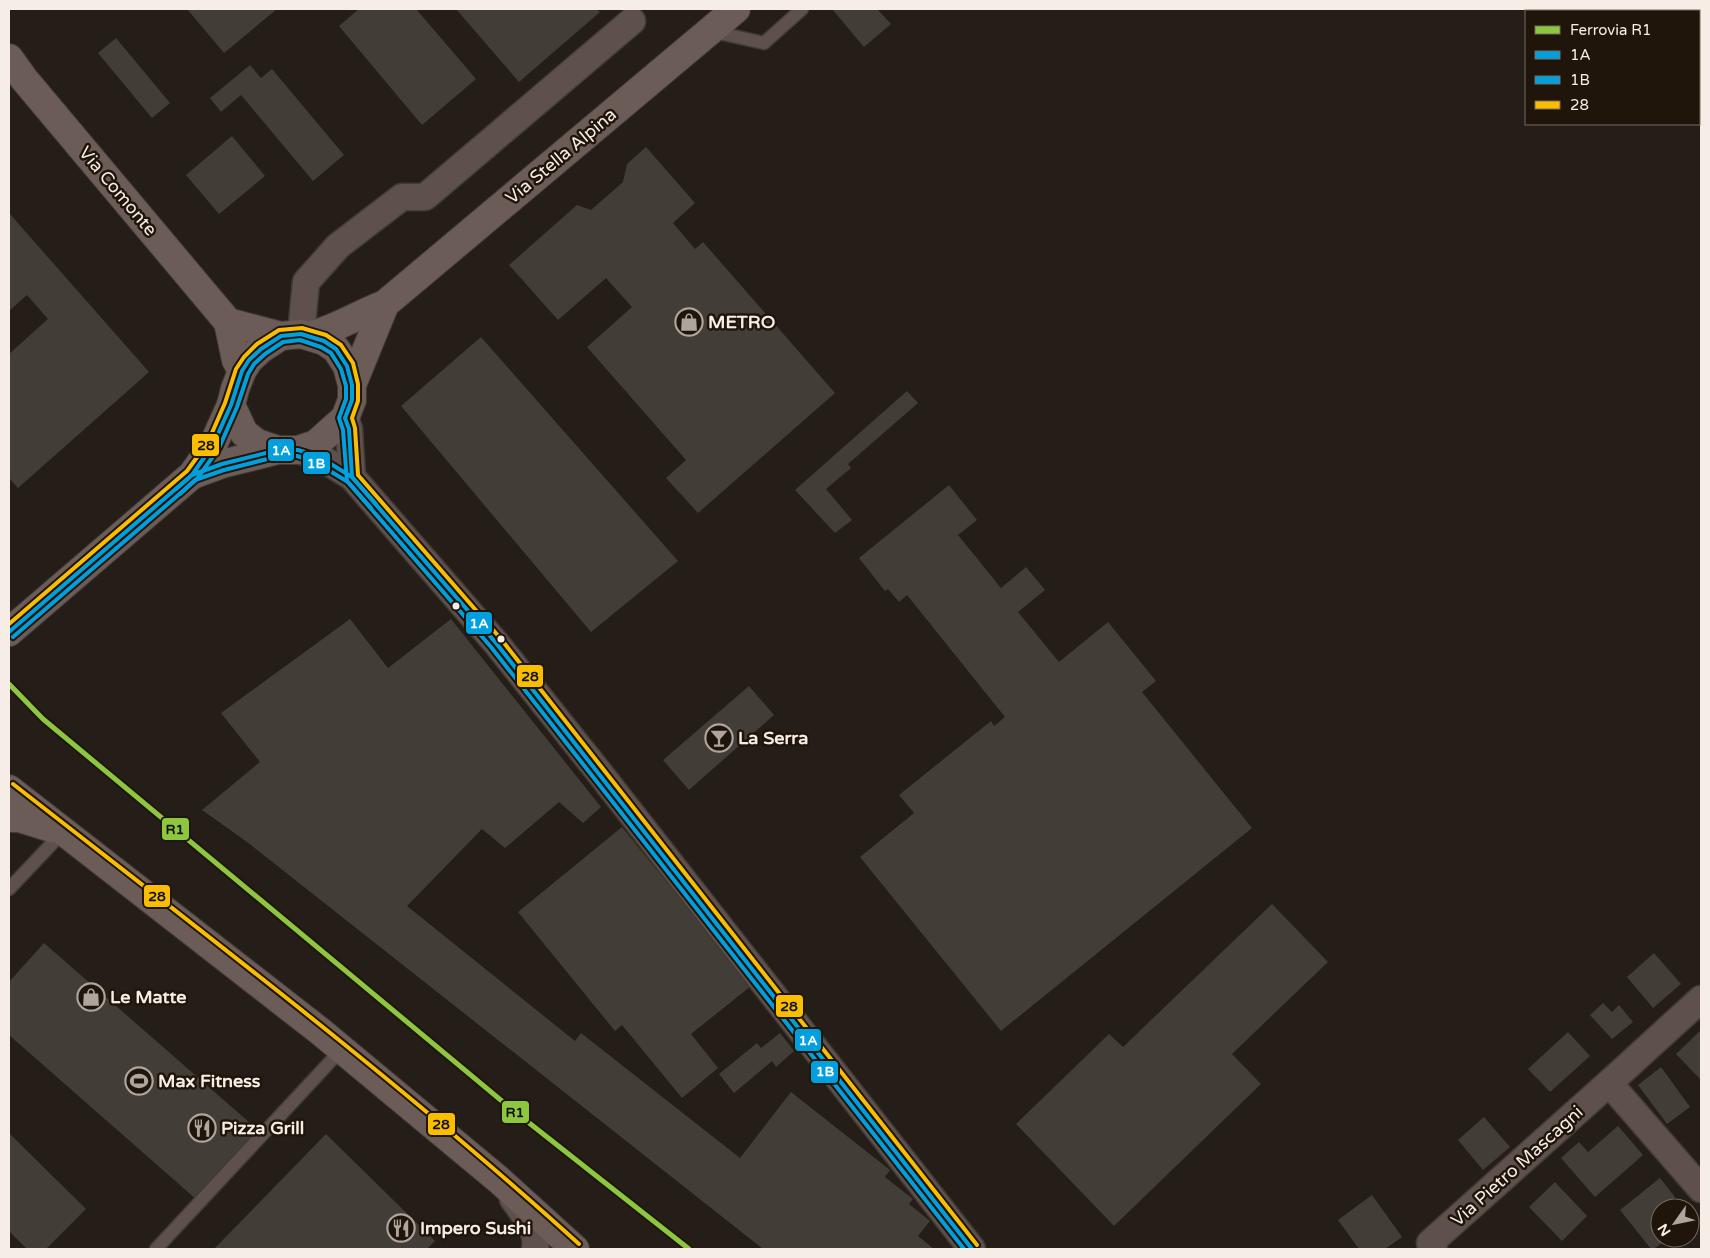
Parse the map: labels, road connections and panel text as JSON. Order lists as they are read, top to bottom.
{
  "streets": {
    "street": ["Via Stella Alpina", "Via Comonte", "Via Pietro Mascagni"]
  },
  "places": {
    "shop": ["METRO", "Le Matte"],
    "bar": ["La Serra"],
    "sports": ["Max Fitness"],
    "restaurant": ["Pizza Grill", "Impero Sushi"]
  },
  "lines": [
    "transit line 28",
    "transit line 1A",
    "transit line 1B",
    "rail line R1"
  ],
  "legend": [
    "Ferrovia R1",
    "1A",
    "1B",
    "28"
  ],
  "north": "bottom left"
}
